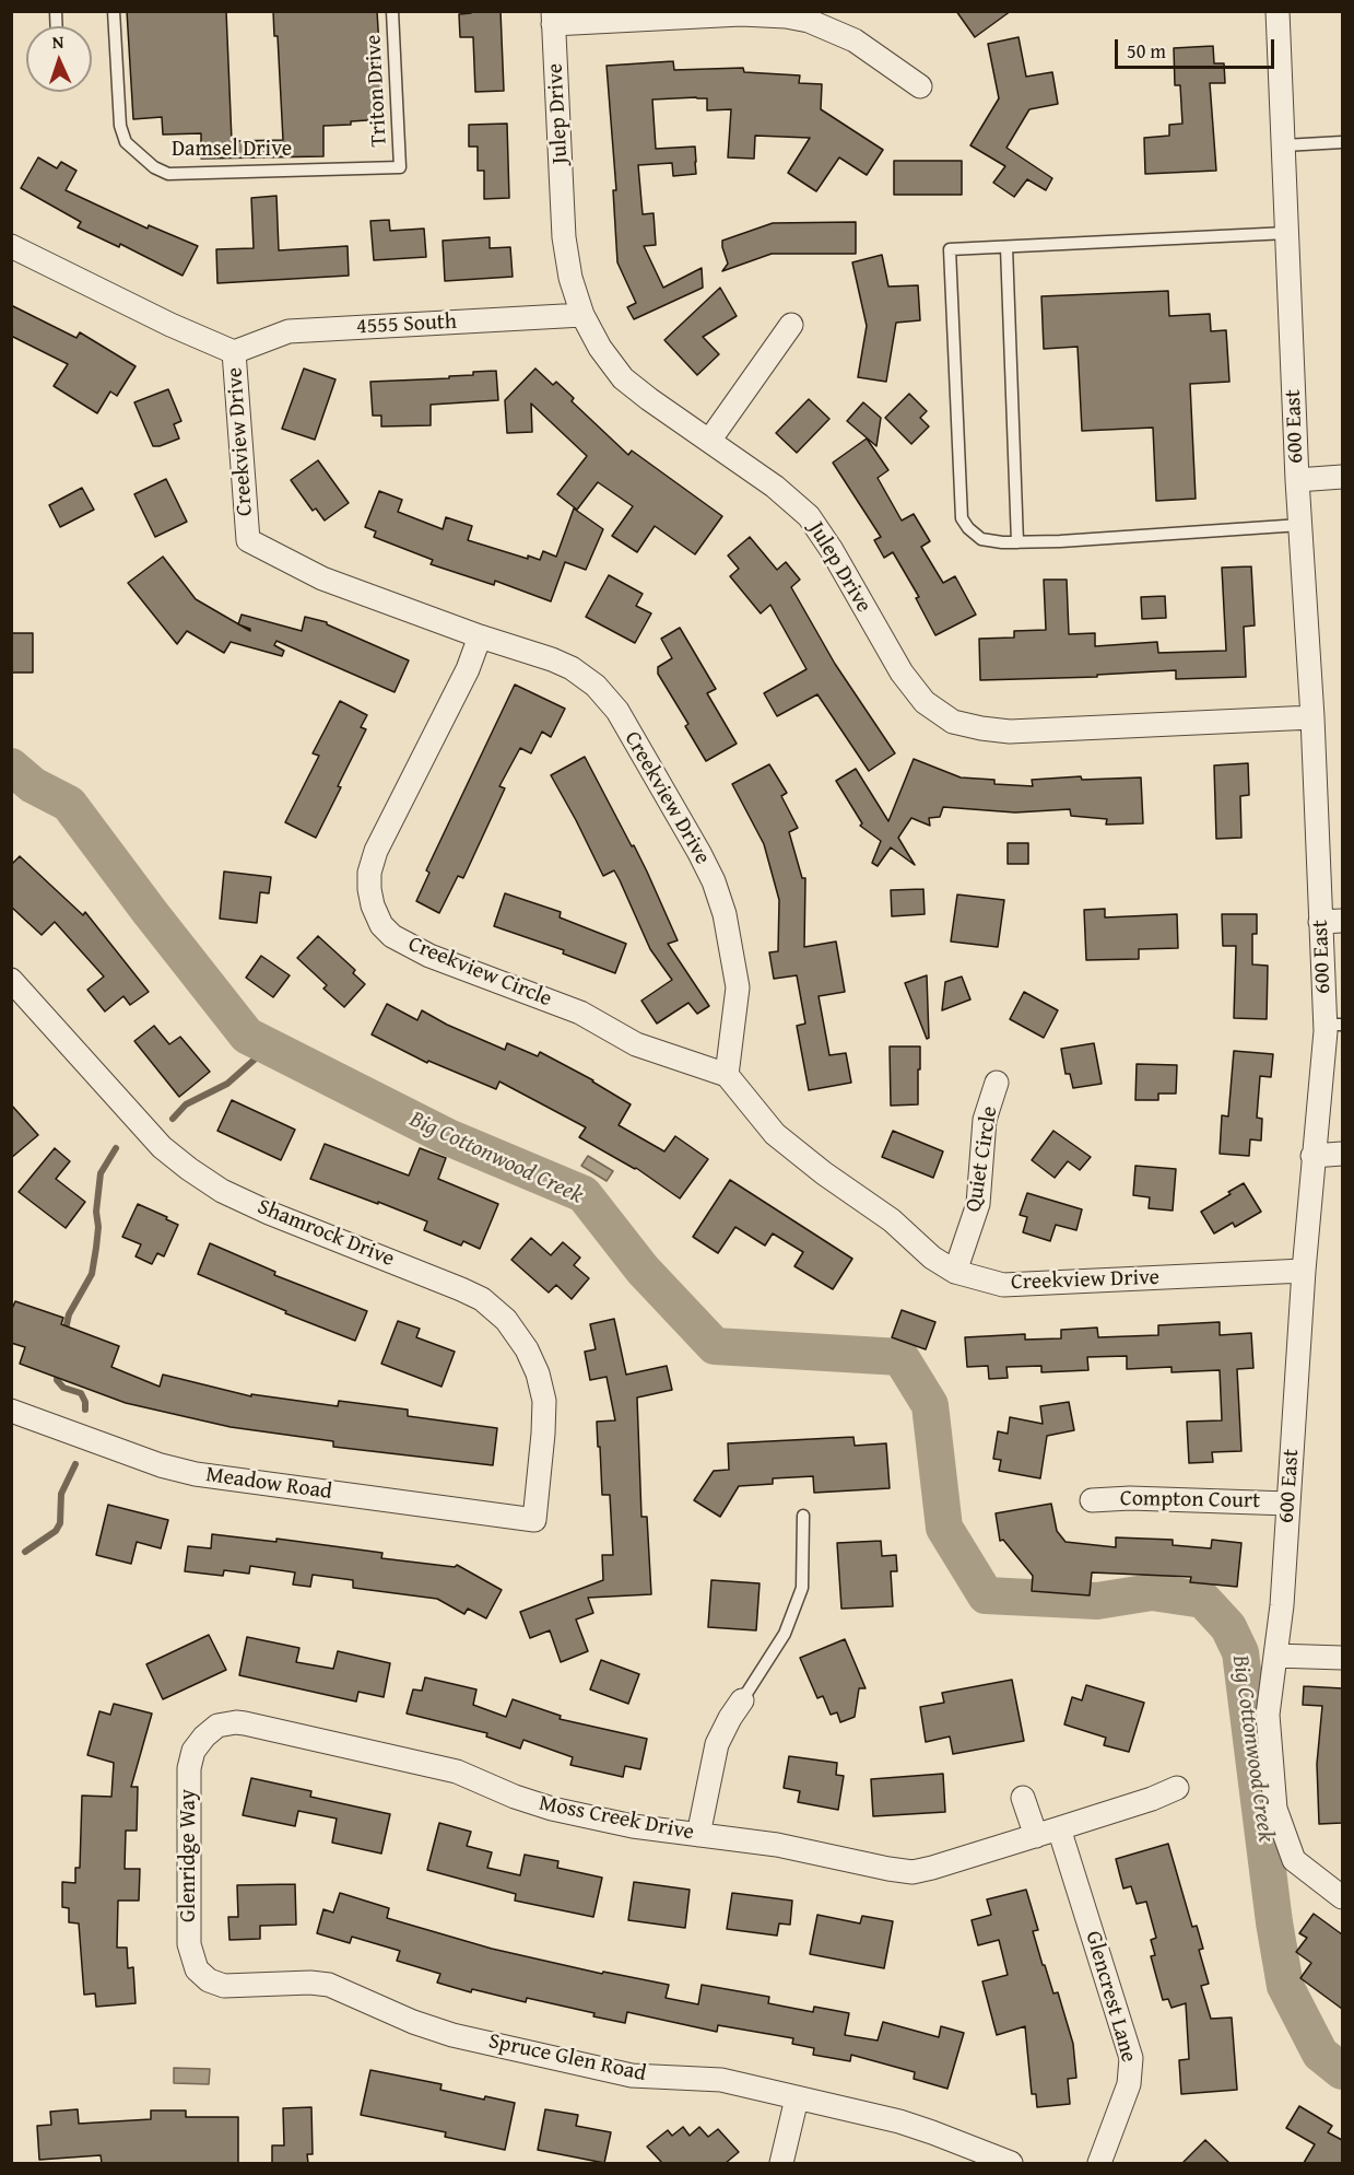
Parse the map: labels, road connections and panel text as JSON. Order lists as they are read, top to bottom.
{
  "streets": {
    "street": [
      "Julep Drive",
      "4555 South",
      "600 East",
      "Creekview Drive",
      "Creekview Circle",
      "Quiet Circle",
      "Shamrock Drive",
      "Meadow Road",
      "Compton Court",
      "Moss Creek Drive",
      "Glenridge Way",
      "Glencrest Lane",
      "Spruce Glen Road"
    ],
    "lane": ["Triton Drive", "Damsel Drive"]
  },
  "crossings": [
    ["Triton Drive", "Damsel Drive"],
    ["Julep Drive", "4555 South"],
    ["Julep Drive", "600 East"],
    ["4555 South", "Creekview Drive"],
    ["600 East", "Creekview Drive"],
    ["600 East", "Compton Court"],
    ["Creekview Drive", "Creekview Circle"],
    ["Creekview Drive", "Quiet Circle"],
    ["Shamrock Drive", "Meadow Road"],
    ["Moss Creek Drive", "Glenridge Way"],
    ["Moss Creek Drive", "Glencrest Lane"],
    ["Glenridge Way", "Spruce Glen Road"]
  ],
  "water": ["Big Cottonwood Creek"],
  "scale_bar": "50 m",
  "north": "top"
}
